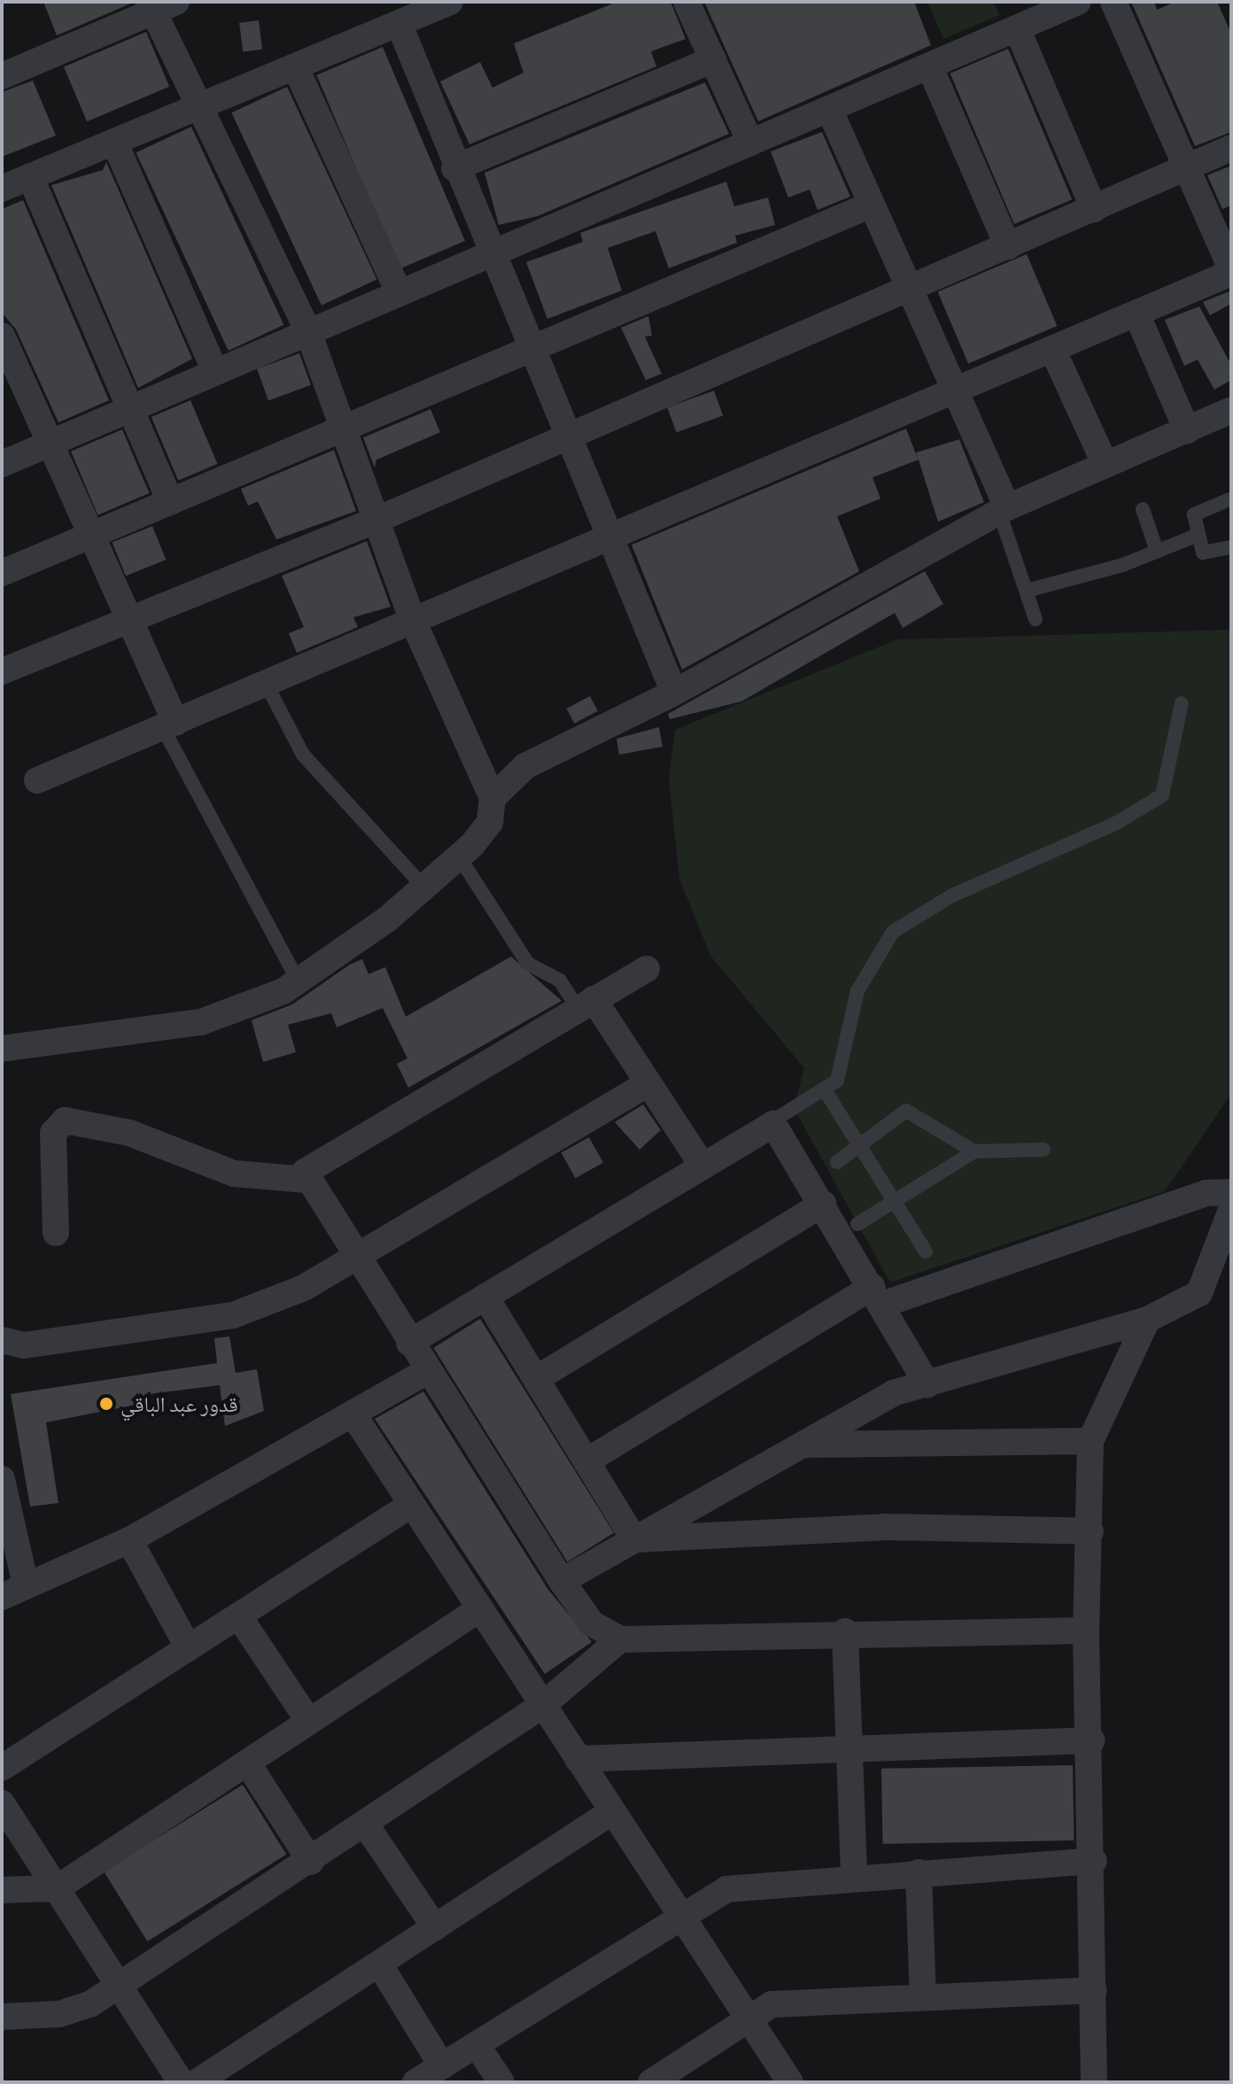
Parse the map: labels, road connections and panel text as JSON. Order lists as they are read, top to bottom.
{
  "places": ["قدور عبد الباقي"]
}
